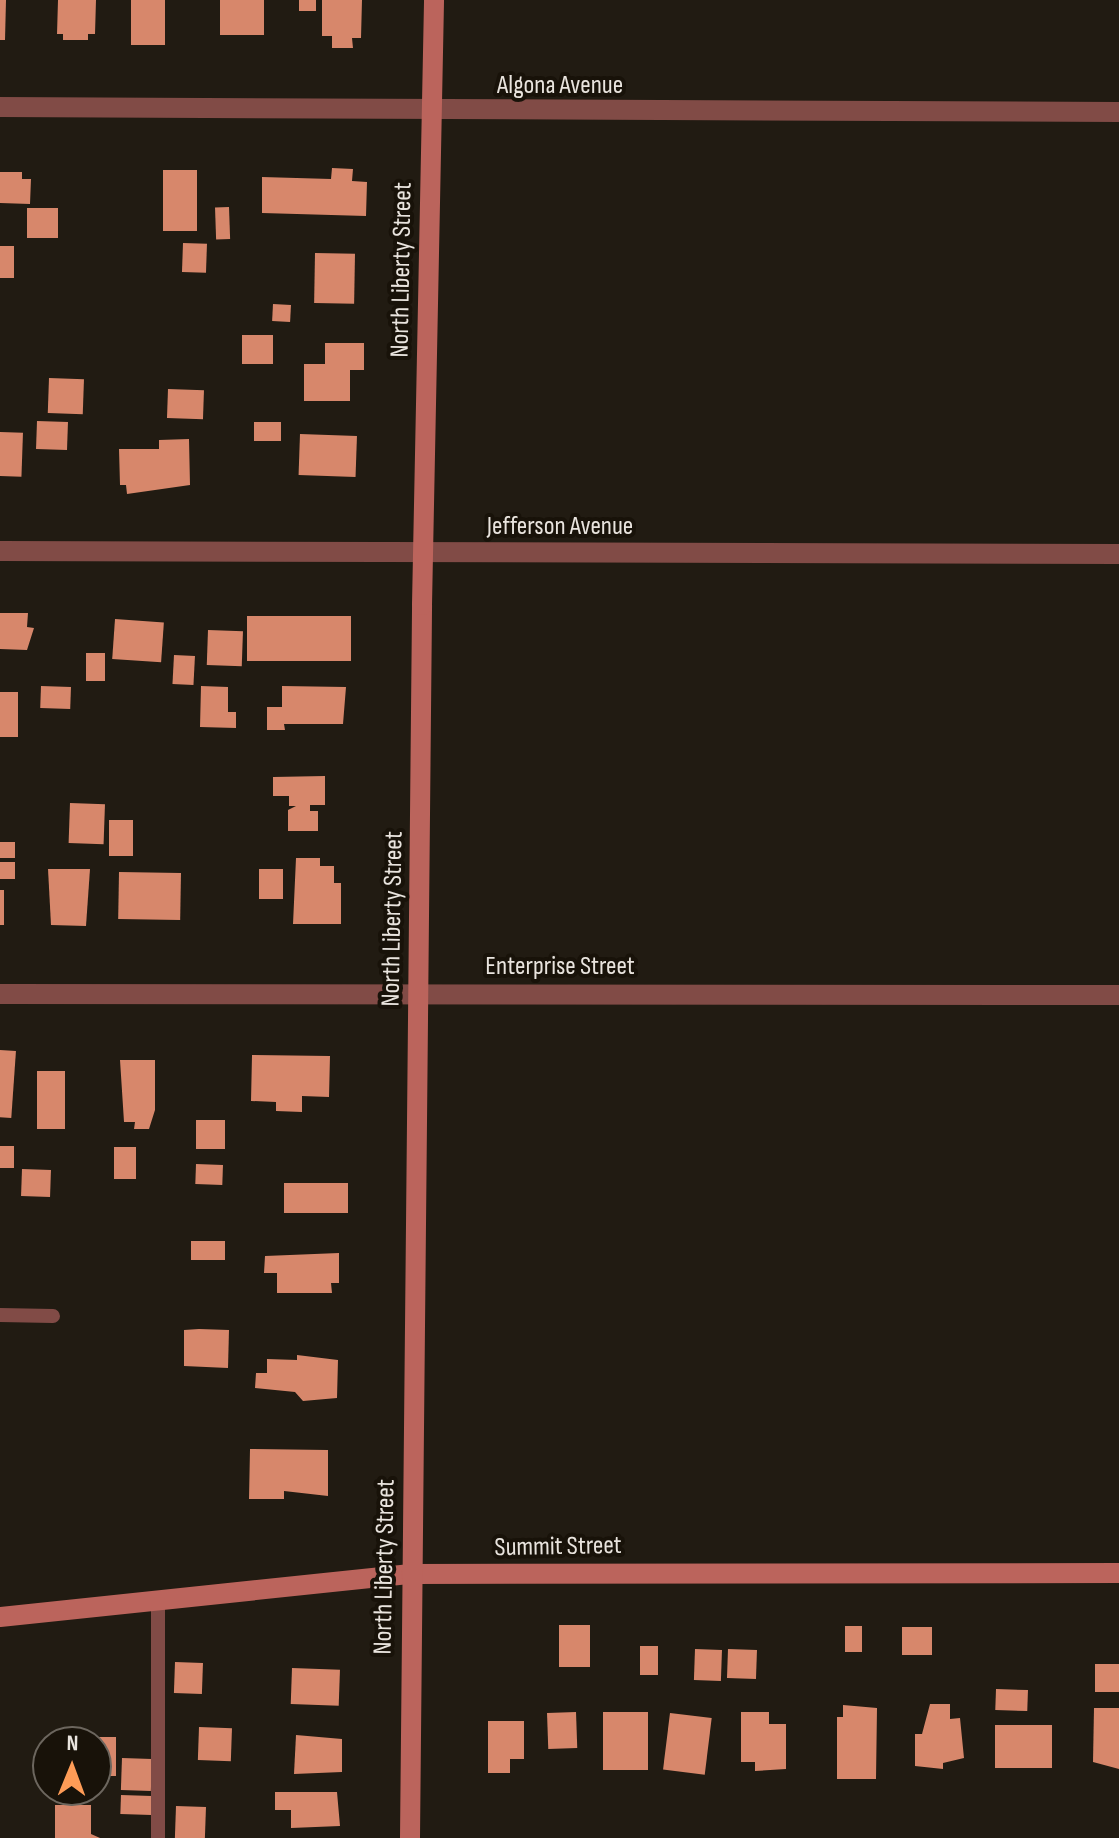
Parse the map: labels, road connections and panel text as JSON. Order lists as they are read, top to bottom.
{
  "streets": {
    "main road": ["North Liberty Street", "Summit Street"],
    "street": ["Algona Avenue", "Jefferson Avenue", "Enterprise Street"]
  },
  "crossings": [
    ["Algona Avenue", "North Liberty Street"],
    ["North Liberty Street", "Jefferson Avenue"],
    ["North Liberty Street", "Enterprise Street"],
    ["North Liberty Street", "Summit Street"]
  ],
  "north": "top"
}
